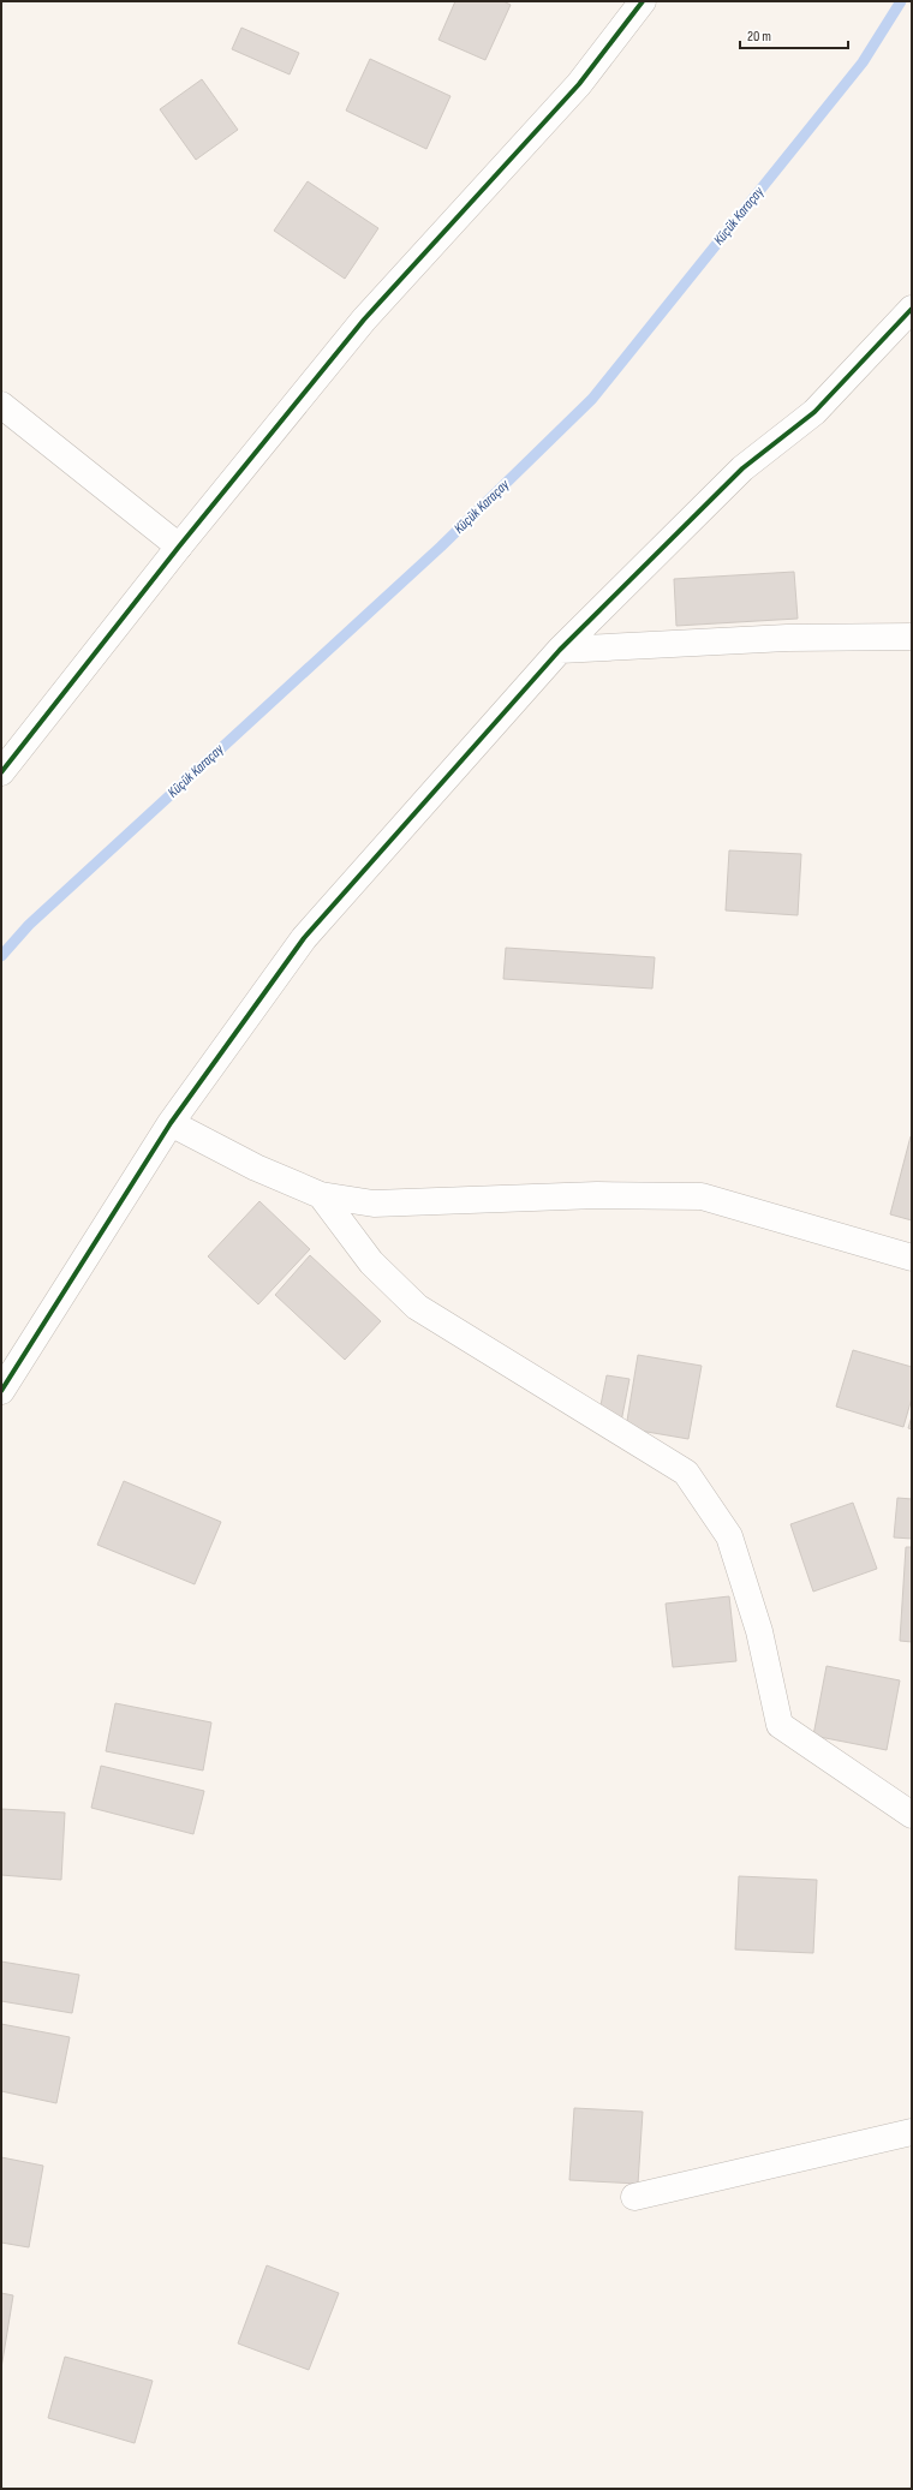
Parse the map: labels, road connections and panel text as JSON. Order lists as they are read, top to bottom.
{
  "water": ["Küçük Karaçay"],
  "scale_bar": "20 m"
}
